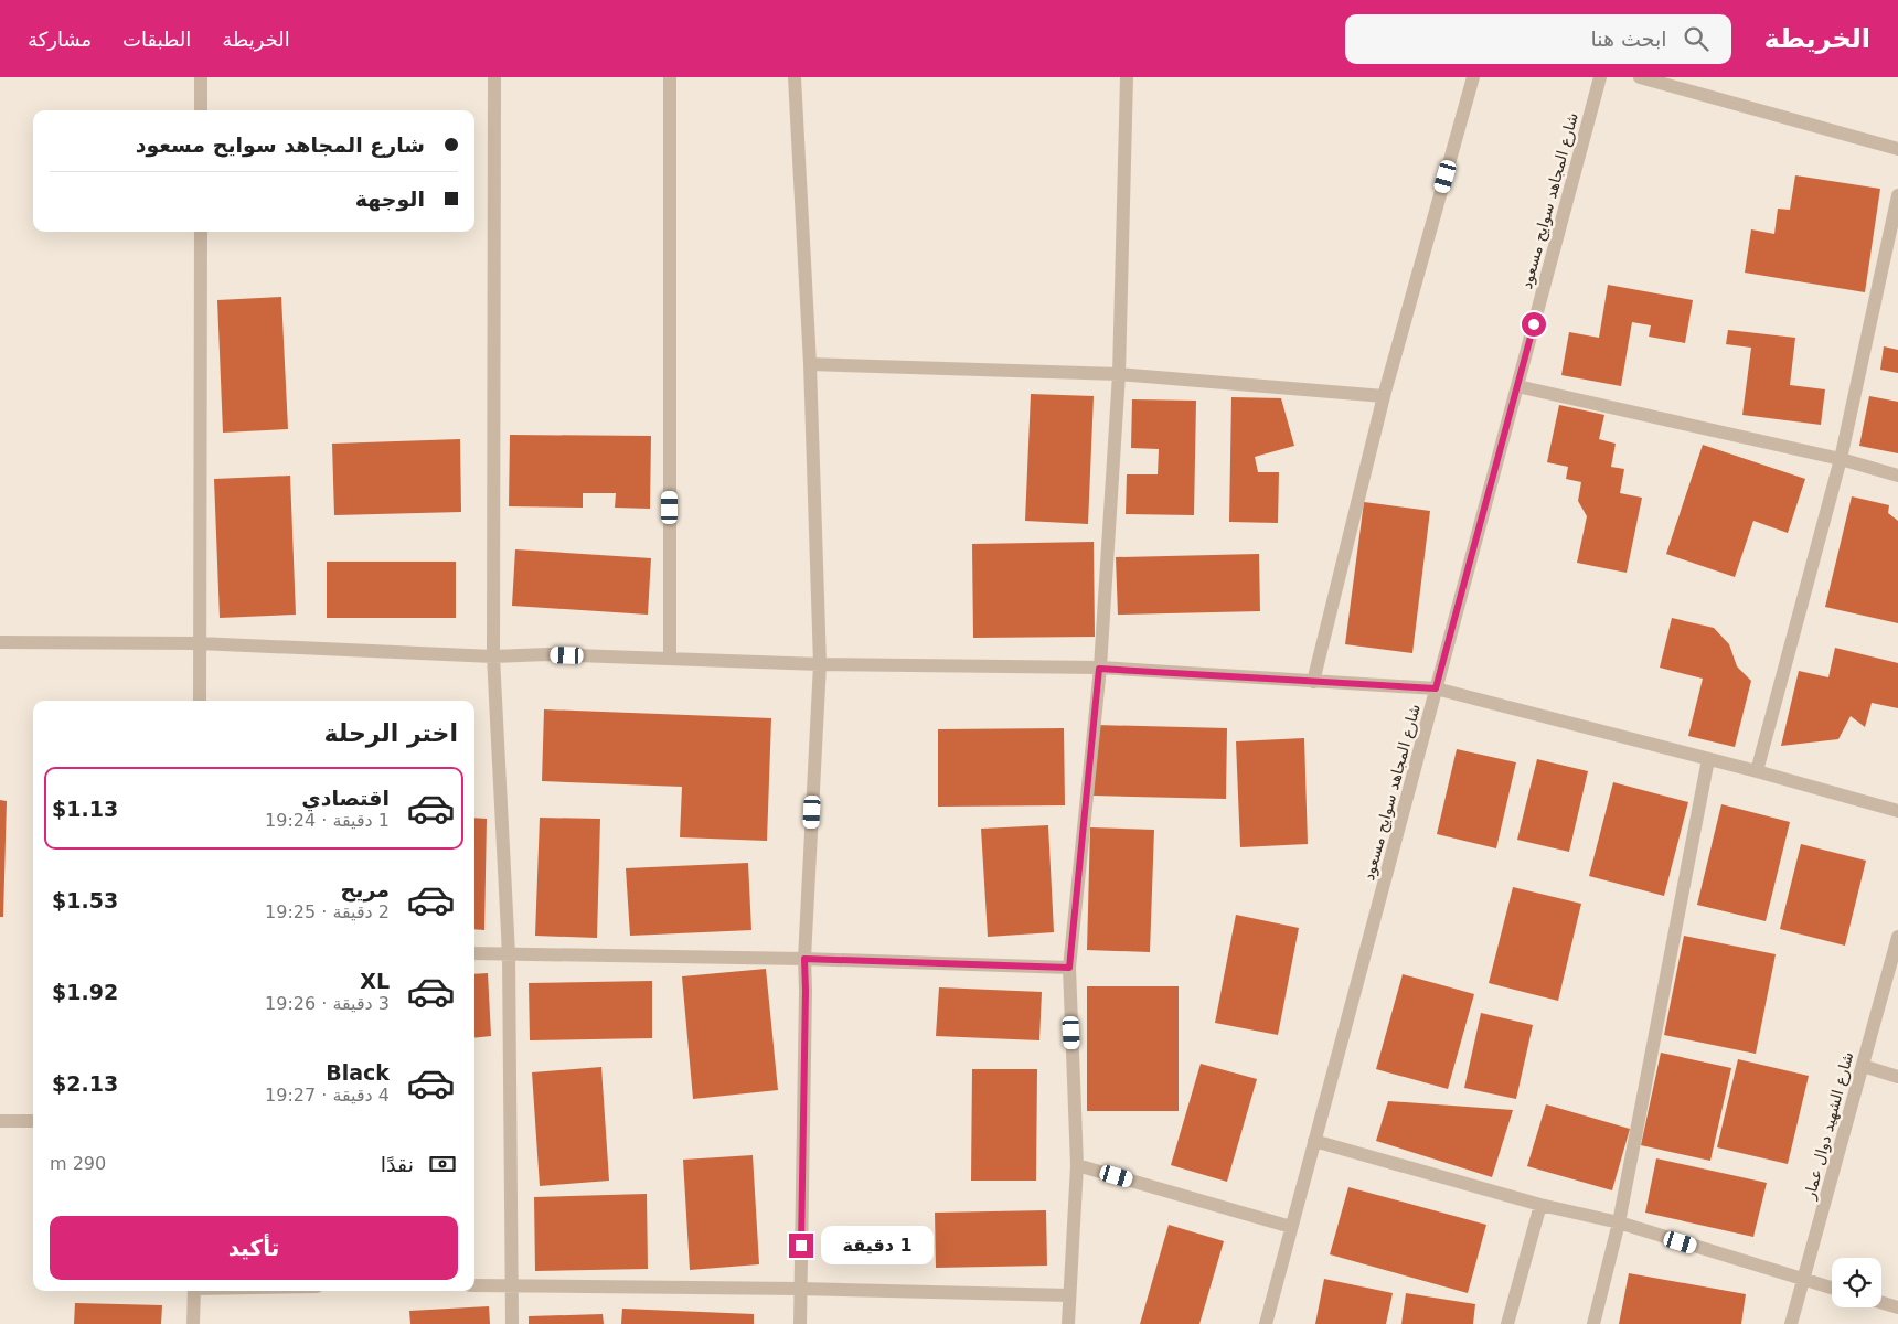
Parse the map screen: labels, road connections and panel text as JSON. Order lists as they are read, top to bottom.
{
  "streets": {
    "street": ["شارع المجاهد سوايح مسعود", "شارع الشهيد دوال عمار"]
  },
  "page": {
    "header": "الخريطة",
    "search": "ابحث هنا",
    "nav": ["الخريطة", "الطبقات", "مشاركة"],
    "banner": ["شارع المجاهد سوايح مسعود", "الوجهة"],
    "heading": "اختر الرحلة",
    "list": [
      {
        "name": "اقتصادي",
        "note": "1 دقيقة · 19:24",
        "value": "$1.13"
      },
      {
        "name": "مريح",
        "note": "2 دقيقة · 19:25",
        "value": "$1.53"
      },
      {
        "name": "XL",
        "note": "3 دقيقة · 19:26",
        "value": "$1.92"
      },
      {
        "name": "Black",
        "note": "4 دقيقة · 19:27",
        "value": "$2.13"
      }
    ],
    "pay": ["نقدًا", "290 m"],
    "buttons": "تأكيد",
    "bubble": "1 دقيقة"
  }
}
